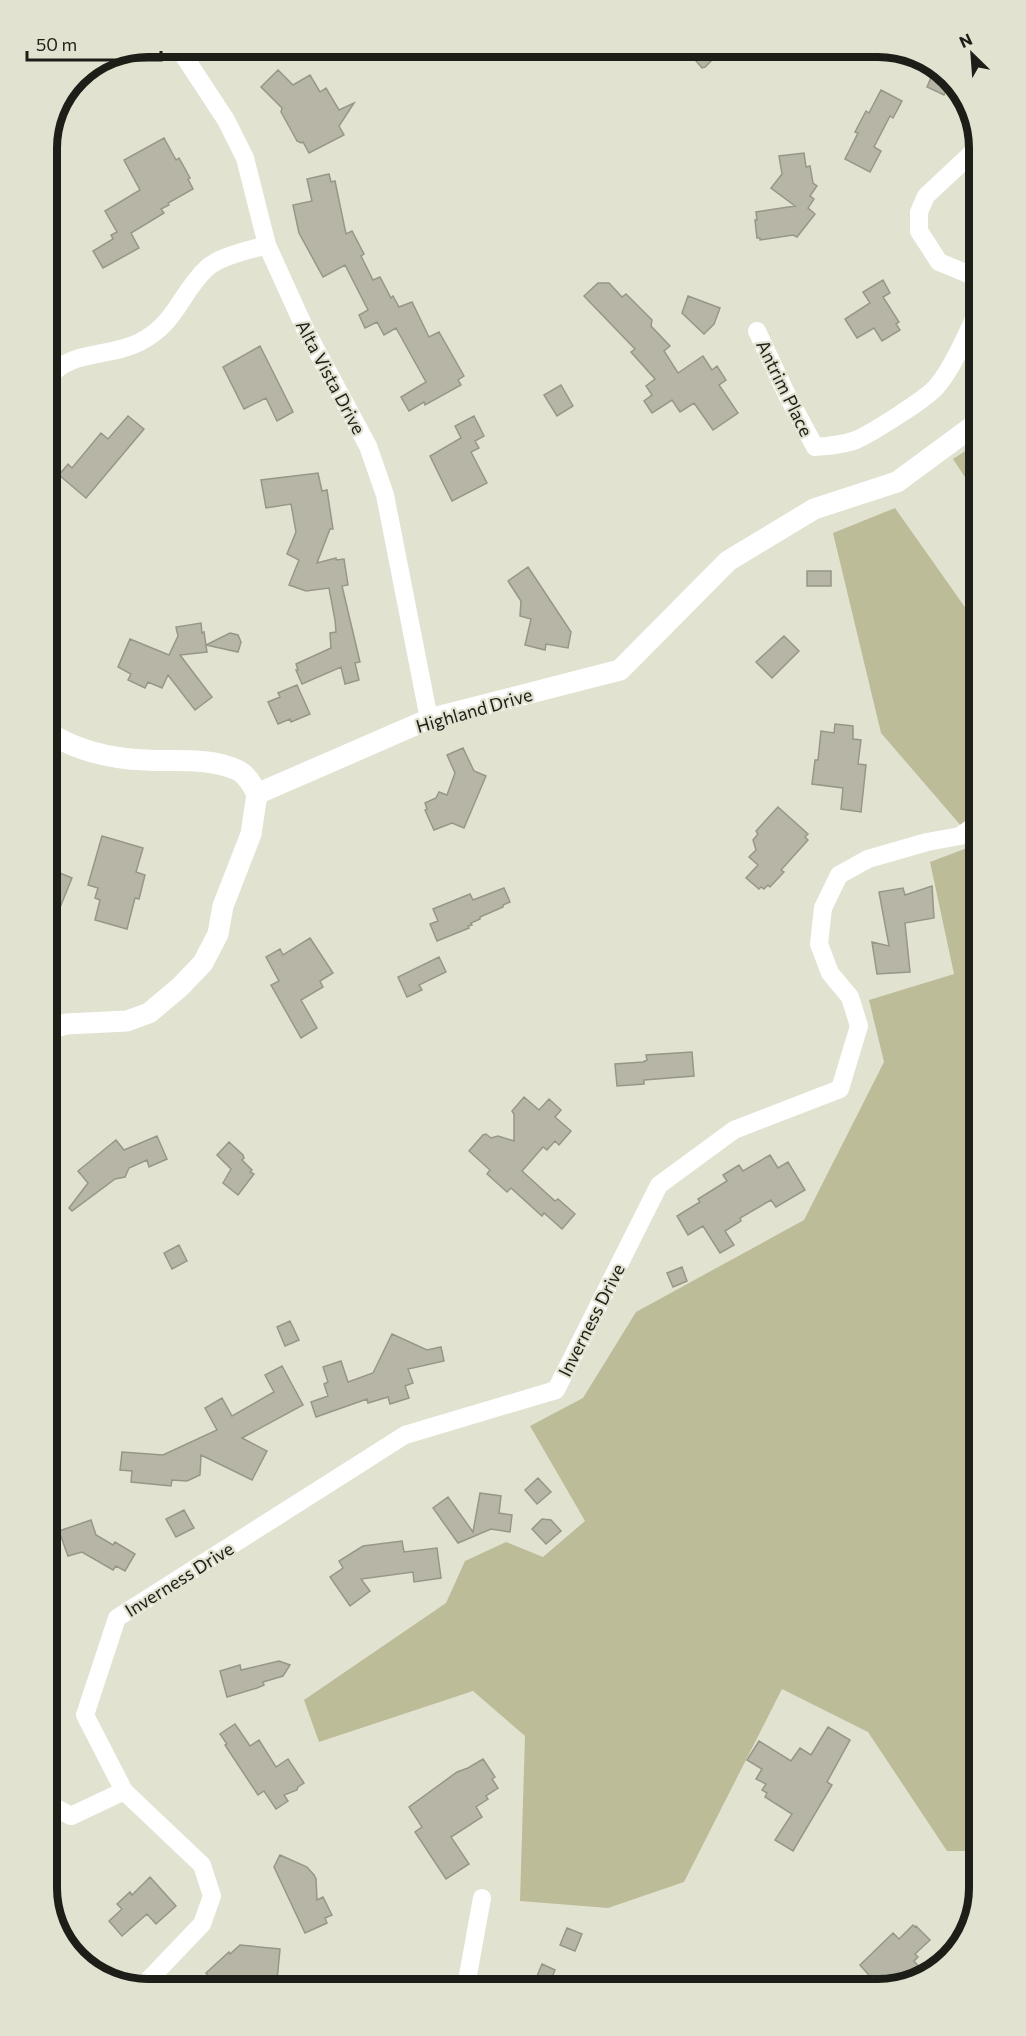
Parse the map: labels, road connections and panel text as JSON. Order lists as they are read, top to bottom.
{
  "streets": {
    "street": [
      "Alta Vista Drive",
      "Antrim Place",
      "Highland Drive",
      "Inverness Drive"
    ]
  },
  "crossings": [
    ["Alta Vista Drive", "Highland Drive"]
  ],
  "scale_bar": "50 m",
  "north": "top left"
}
